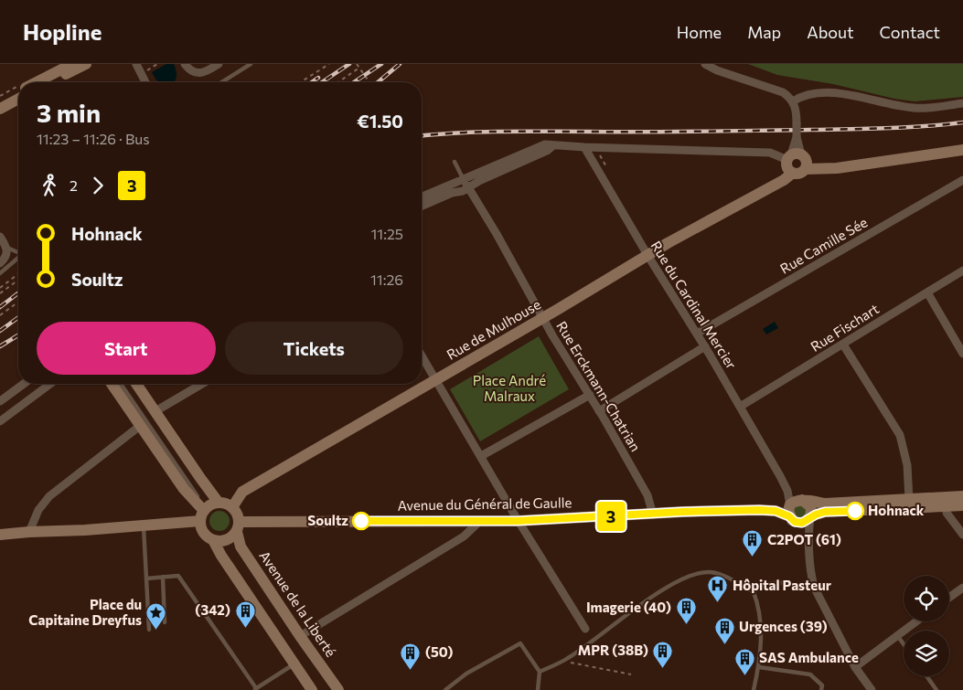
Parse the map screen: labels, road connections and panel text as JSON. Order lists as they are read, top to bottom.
{
  "streets": {
    "main road": ["Rue de Mulhouse", "Avenue du Général de Gaulle", "Avenue de la Liberté"],
    "street": [
      "Rue Camille Sée",
      "Rue du Cardinal Mercier",
      "Rue Fischart",
      "Rue Erckmann-Chatrian"
    ]
  },
  "crossings": [
    ["Rue Camille Sée", "Rue du Cardinal Mercier"],
    ["Rue du Cardinal Mercier", "Rue Fischart"],
    ["Rue du Cardinal Mercier", "Rue de Mulhouse"],
    ["Rue du Cardinal Mercier", "Avenue du Général de Gaulle"],
    ["Rue de Mulhouse", "Rue Erckmann-Chatrian"],
    ["Rue de Mulhouse", "Avenue du Général de Gaulle"],
    ["Rue de Mulhouse", "Avenue de la Liberté"],
    ["Rue Erckmann-Chatrian", "Avenue du Général de Gaulle"],
    ["Avenue du Général de Gaulle", "Avenue de la Liberté"]
  ],
  "parks": ["Place André Malraux"],
  "places": {
    "other": ["Hohnack", "Soultz"],
    "building": [
      "C2POT (61)",
      "Imagerie (40)",
      "(342)",
      "Urgences (39)",
      "MPR (38B)",
      "(50)",
      "SAS Ambulance"
    ],
    "hospital": ["Hôpital Pasteur"],
    "place": ["Place du Capitaine Dreyfus"]
  },
  "lines": ["bus line 3"],
  "page": {
    "header": "Hopline",
    "nav": [
      "Home",
      "Map",
      "About",
      "Contact"
    ],
    "on_map": "3",
    "heading": ["3 min", "11:23 – 11:26 · Bus", "€1.50"],
    "legs": ["2", "3"],
    "list": [
      {
        "name": "Hohnack",
        "value": "11:25"
      },
      {
        "name": "Soultz",
        "value": "11:26"
      }
    ],
    "buttons": ["Start", "Tickets"]
  }
}
